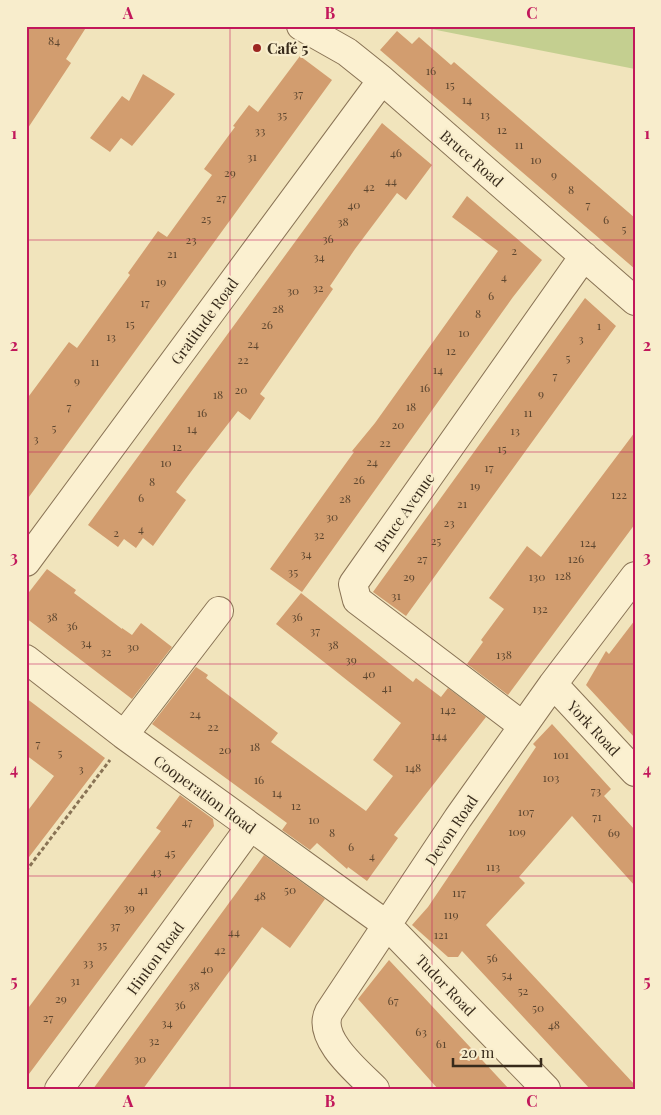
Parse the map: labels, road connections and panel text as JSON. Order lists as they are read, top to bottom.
{
  "streets": {
    "street": [
      "Bruce Road",
      "Gratitude Road",
      "Bruce Avenue",
      "York Road",
      "Cooperation Road",
      "Devon Road",
      "Hinton Road",
      "Tudor Road"
    ]
  },
  "crossings": [
    ["Bruce Road", "Gratitude Road"],
    ["Bruce Road", "Bruce Avenue"],
    ["Bruce Avenue", "Devon Road"],
    ["York Road", "Devon Road"],
    ["Cooperation Road", "Devon Road"],
    ["Cooperation Road", "Hinton Road"],
    ["Cooperation Road", "Tudor Road"],
    ["Devon Road", "Tudor Road"]
  ],
  "places": ["Café 5"],
  "house_numbers": [
    "84",
    "16",
    "15",
    "37",
    "14",
    "35",
    "13",
    "12",
    "33",
    "11",
    "46",
    "31",
    "10",
    "29",
    "9",
    "44",
    "42",
    "8",
    "27",
    "40",
    "7",
    "25",
    "6",
    "38",
    "5",
    "36",
    "23",
    "2",
    "21",
    "34",
    "4",
    "19",
    "32",
    "30",
    "6",
    "17",
    "28",
    "8",
    "15",
    "26",
    "1",
    "10",
    "13",
    "3",
    "24",
    "12",
    "5",
    "22",
    "11",
    "14",
    "7",
    "9",
    "16",
    "20",
    "9",
    "18",
    "7",
    "18",
    "16",
    "11",
    "20",
    "5",
    "14",
    "13",
    "3",
    "22",
    "12",
    "15",
    "24",
    "10",
    "17",
    "26",
    "8",
    "19",
    "122",
    "6",
    "28",
    "21",
    "30",
    "23",
    "4",
    "2",
    "32",
    "25",
    "124",
    "34",
    "27",
    "126",
    "35",
    "128",
    "29",
    "130",
    "31",
    "132",
    "38",
    "36",
    "36",
    "37",
    "34",
    "38",
    "30",
    "32",
    "138",
    "39",
    "40",
    "41",
    "142",
    "24",
    "22",
    "144",
    "7",
    "18",
    "20",
    "5",
    "101",
    "148",
    "3",
    "103",
    "16",
    "73",
    "14",
    "12",
    "107",
    "71",
    "10",
    "47",
    "109",
    "8",
    "69",
    "6",
    "45",
    "4",
    "113",
    "43",
    "41",
    "50",
    "117",
    "48",
    "39",
    "119",
    "37",
    "44",
    "121",
    "35",
    "42",
    "56",
    "33",
    "40",
    "54",
    "31",
    "38",
    "52",
    "29",
    "67",
    "36",
    "50",
    "27",
    "34",
    "48",
    "63",
    "32",
    "61",
    "30"
  ],
  "scale_bar": "20 m",
  "grid": {
    "columns": ["A", "B", "C"],
    "rows": [
      "1",
      "2",
      "3",
      "4",
      "5"
    ]
  }
}
